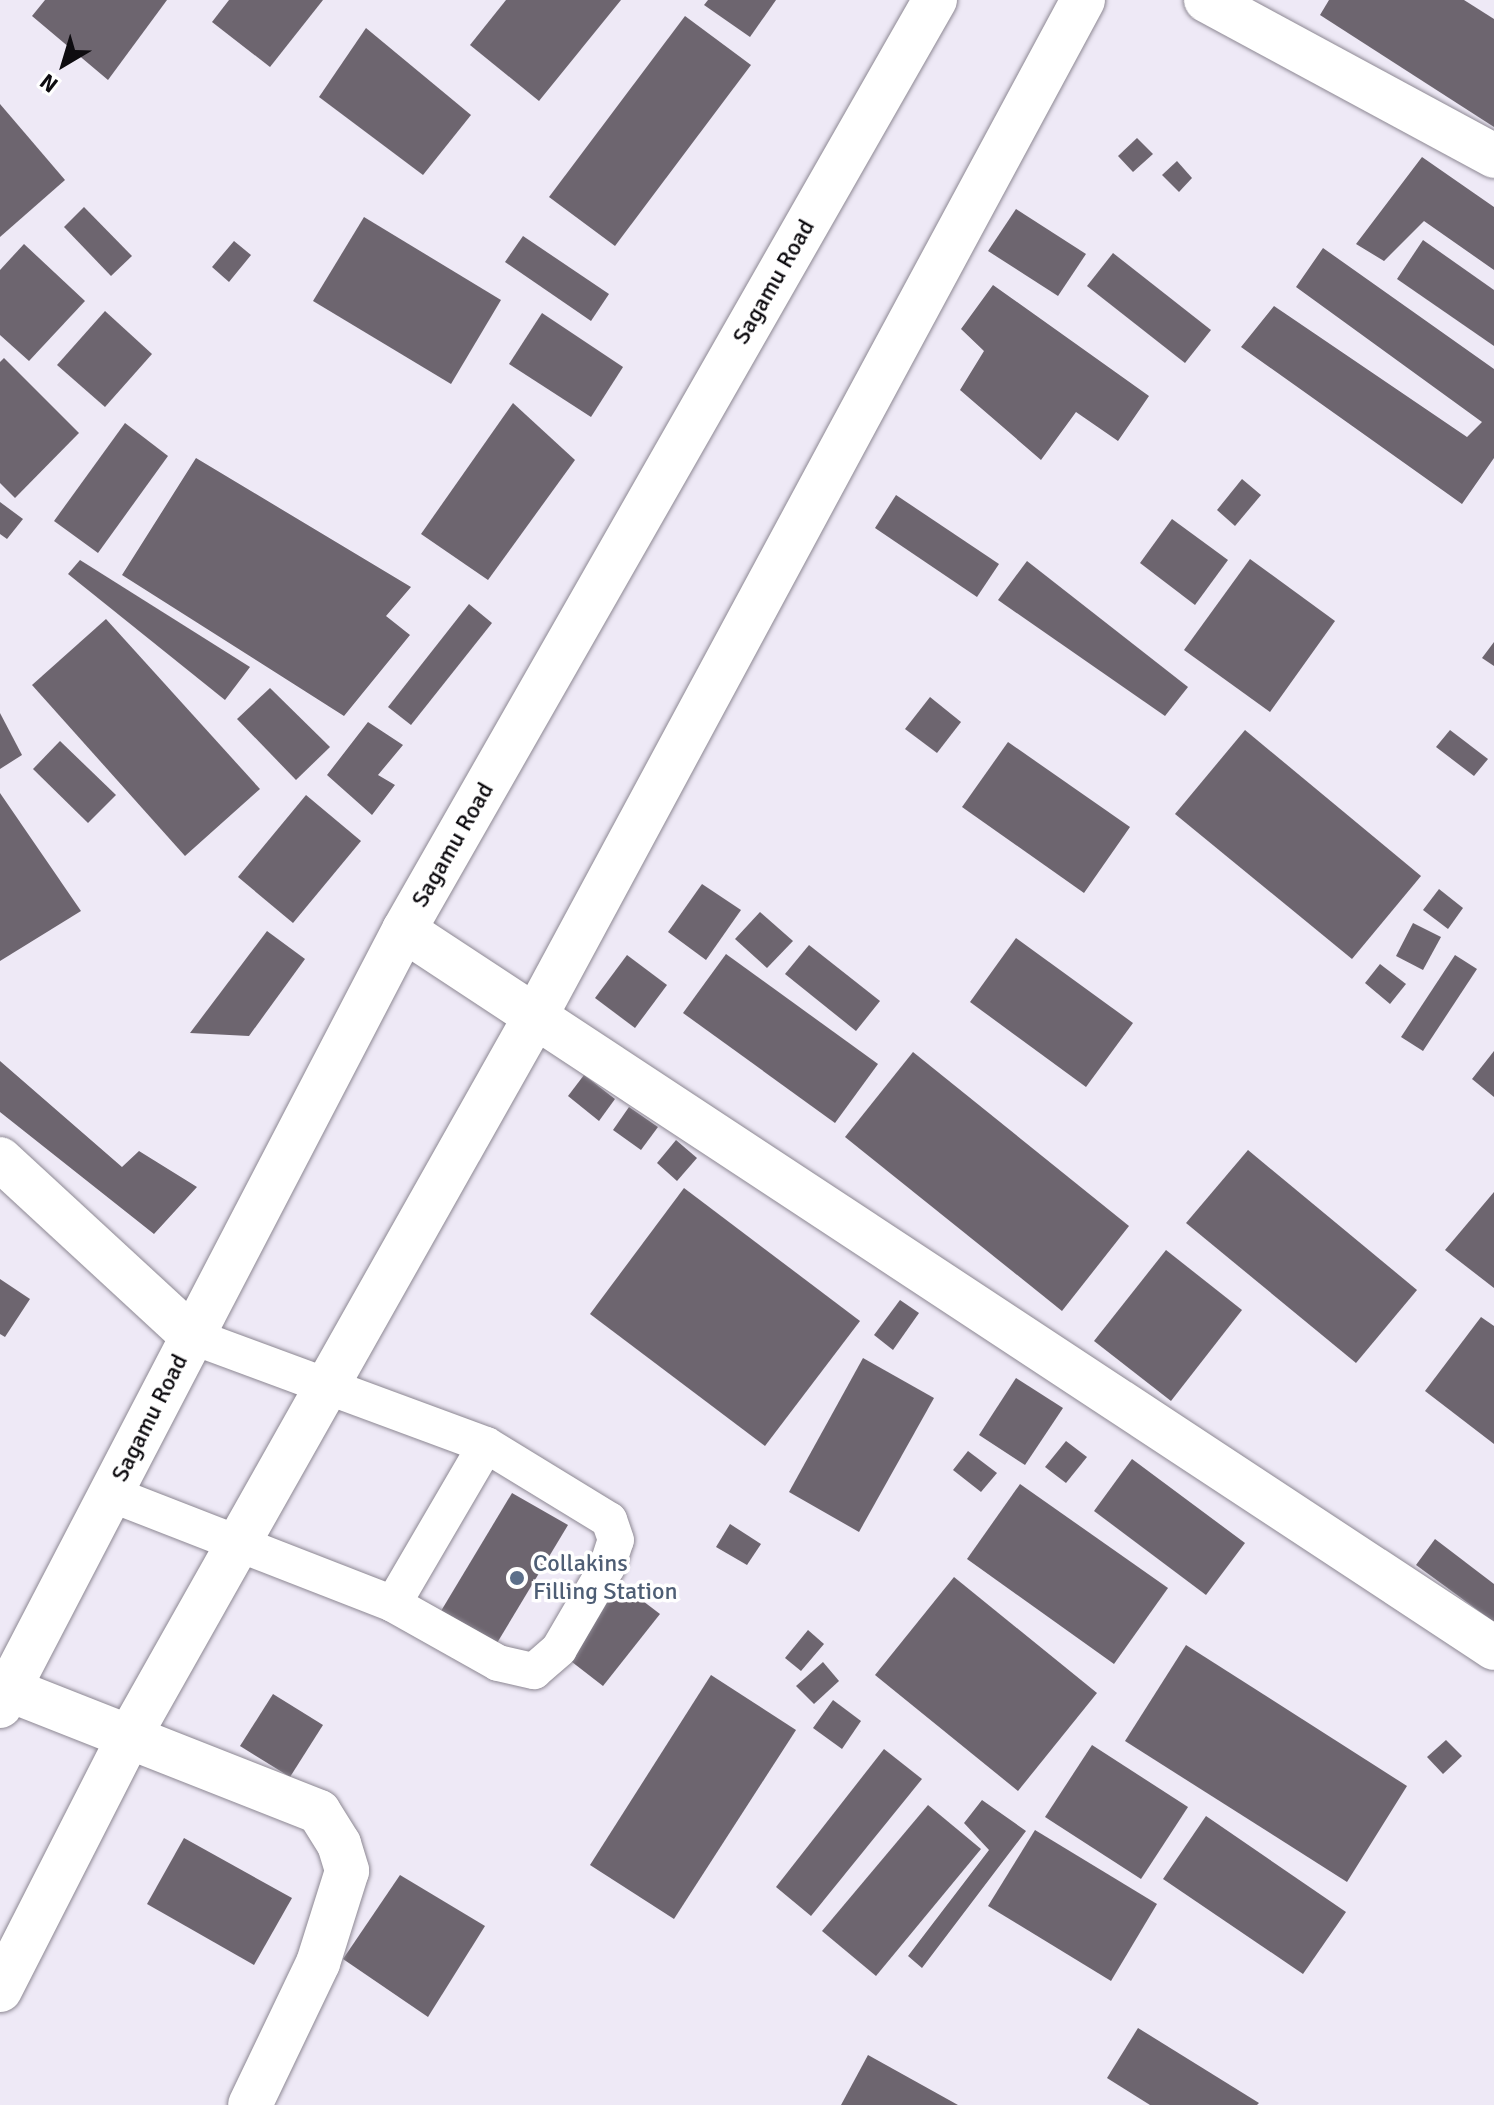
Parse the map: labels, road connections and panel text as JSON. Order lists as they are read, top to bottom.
{
  "streets": {
    "main road": ["Sagamu Road"]
  },
  "places": ["Collakins Filling Station"],
  "north": "bottom left"
}
